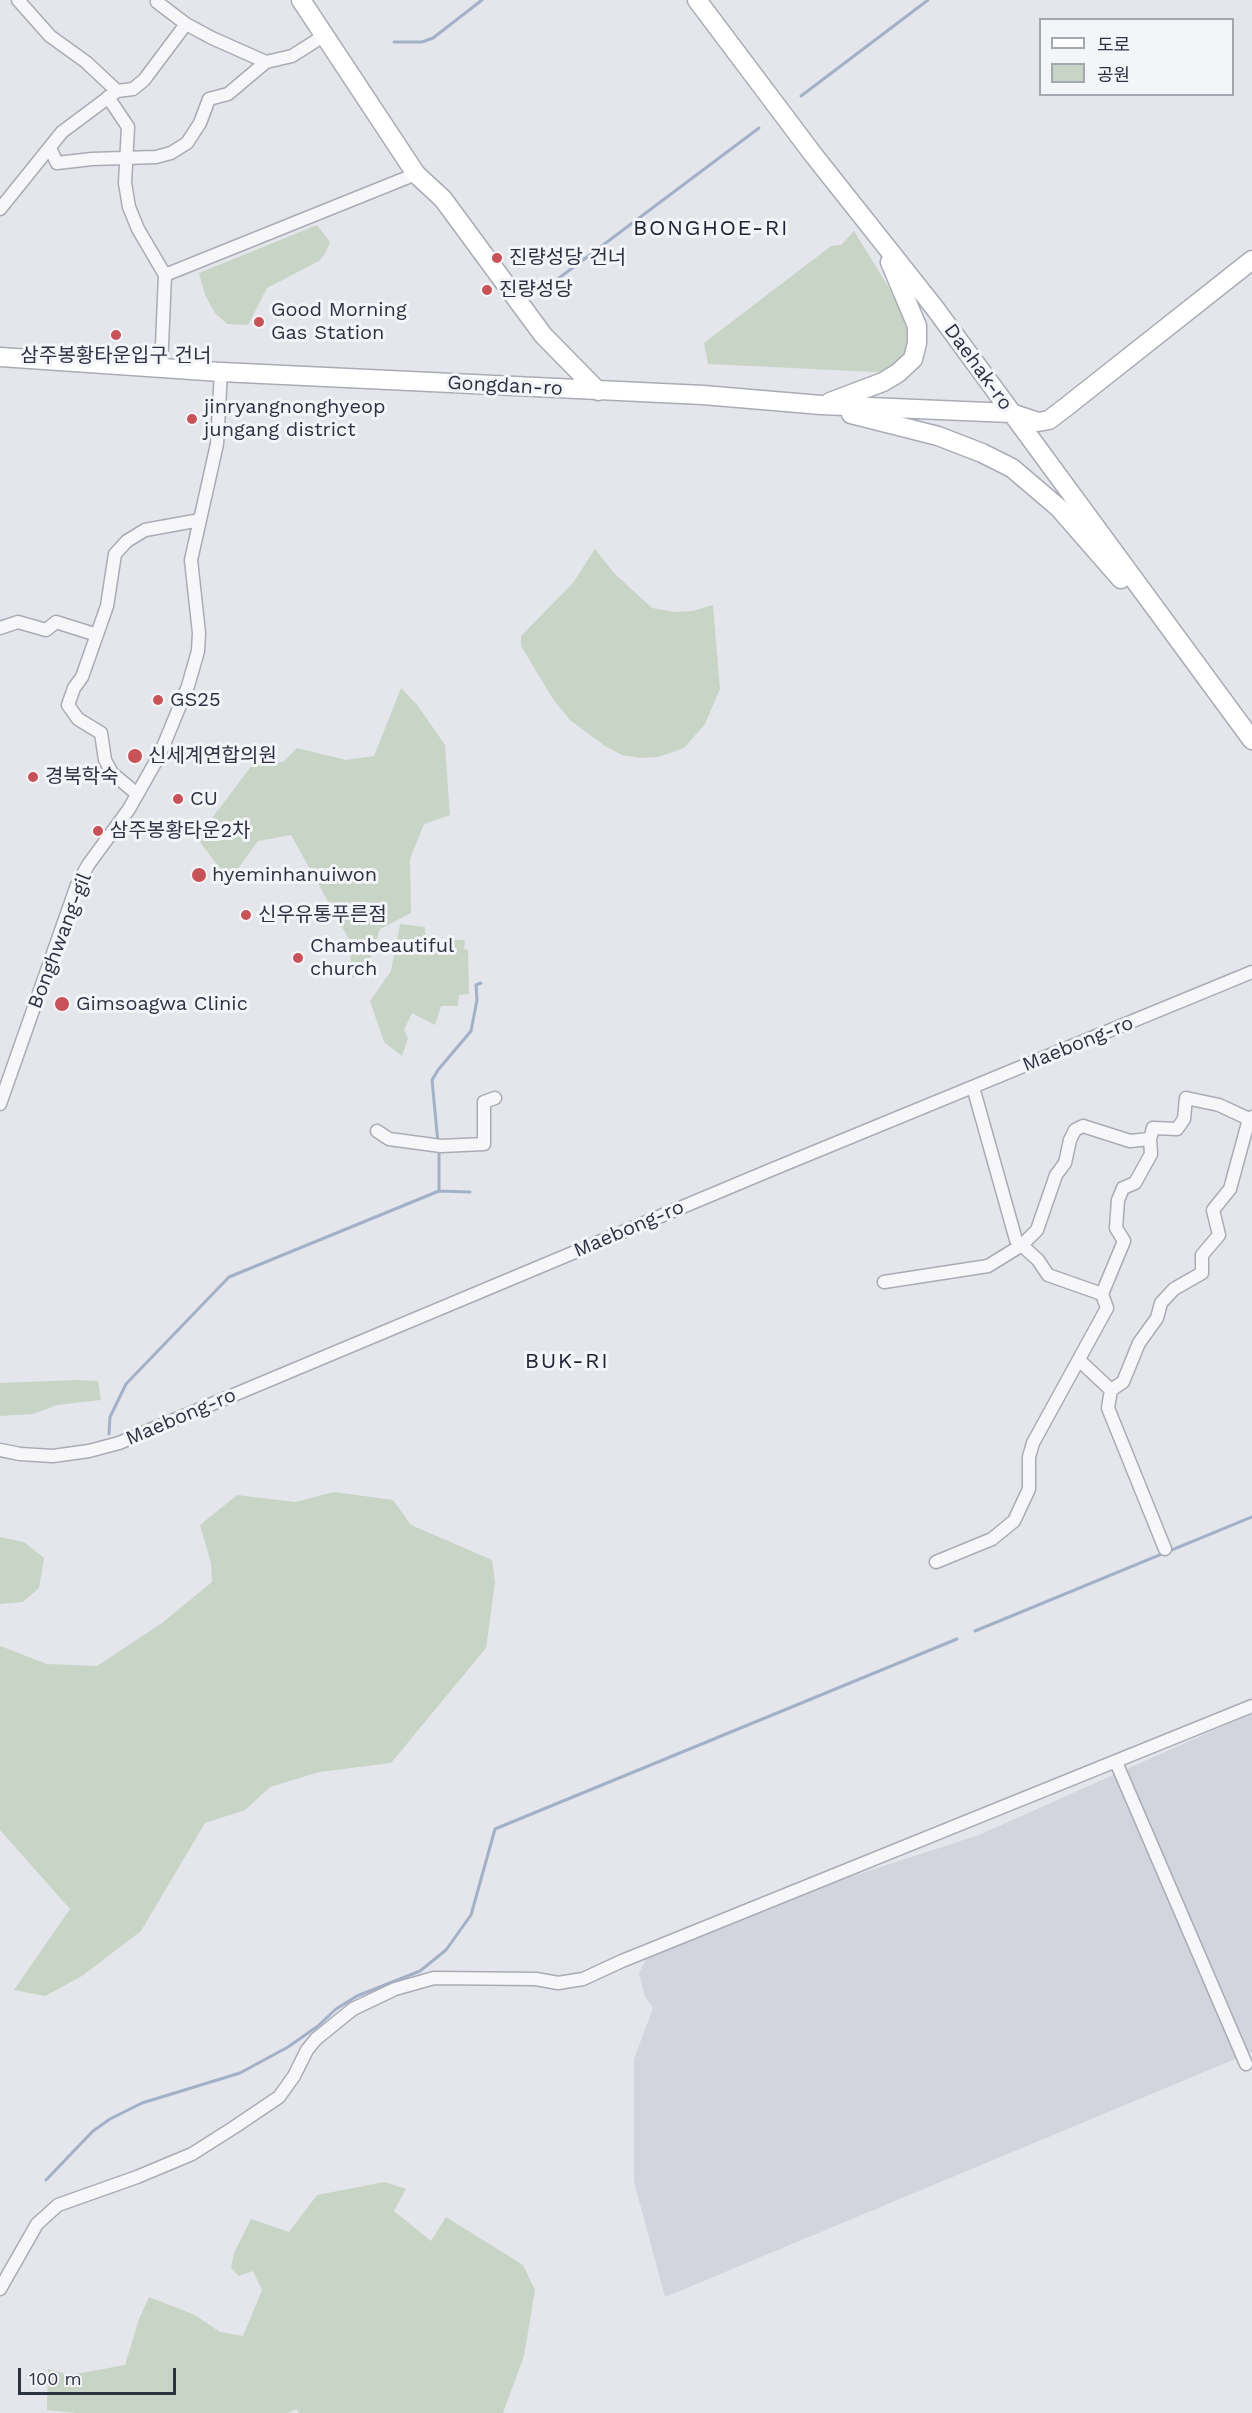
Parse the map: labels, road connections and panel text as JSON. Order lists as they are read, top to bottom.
{
  "streets": {
    "street": [
      "Daehak-ro",
      "Gongdan-ro",
      "Bonghwang-gil",
      "Maebong-ro"
    ]
  },
  "crossings": [
    ["Daehak-ro", "Gongdan-ro"],
    ["Gongdan-ro", "Bonghwang-gil"]
  ],
  "districts": ["BONGHOE-RI", "BUK-RI"],
  "places": [
    "진량성당 건너",
    "진량성당",
    "Good Morning Gas Station",
    "삼주봉황타운입구 건너",
    "jinryangnonghyeop jungang district",
    "GS25",
    "신세계연합의원",
    "경북학숙",
    "CU",
    "삼주봉황타운2차",
    "hyeminhanuiwon",
    "신우유통푸른점",
    "Chambeautiful church",
    "Gimsoagwa Clinic"
  ],
  "legend": ["도로", "공원"],
  "scale_bar": "100 m"
}
